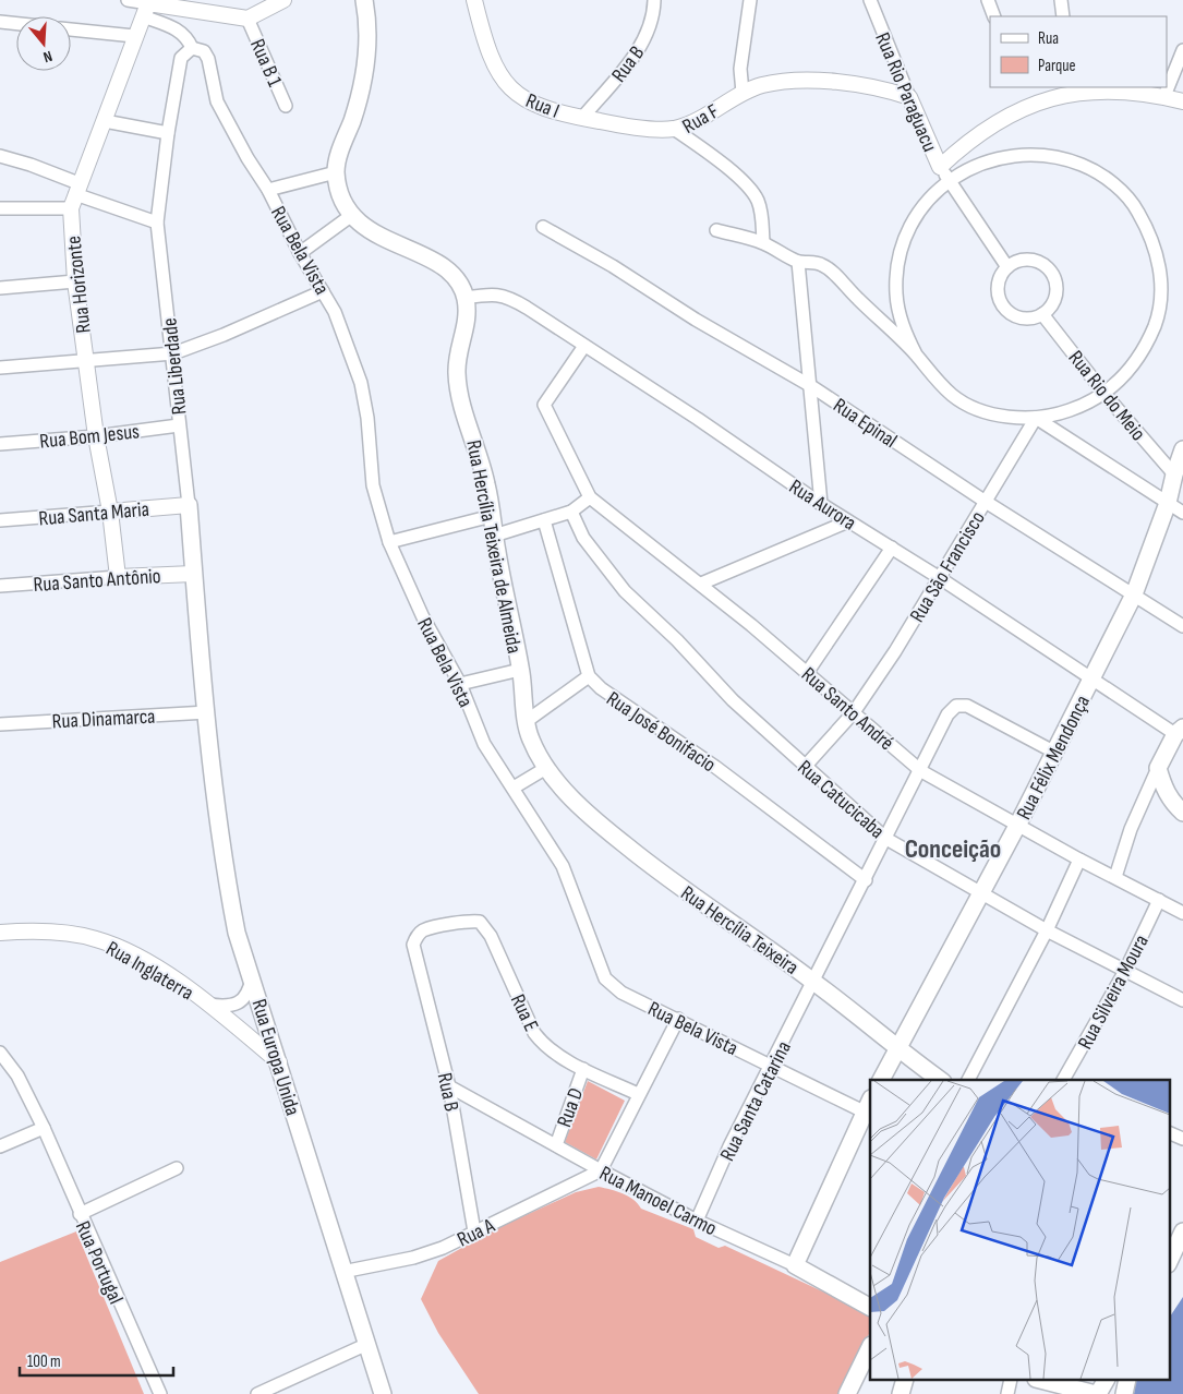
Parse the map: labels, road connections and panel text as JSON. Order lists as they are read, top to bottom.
{
  "streets": {
    "main road": [
      "Rua Liberdade",
      "Rua Hercília Teixeira de Almeida",
      "Rua Félix Mendonça",
      "Rua Hercília Teixeira",
      "Rua Europa Unida",
      "Rua Manoel Carmo"
    ],
    "street": [
      "Rua B 1",
      "Rua B",
      "Rua Rio Paraguacu",
      "Rua I",
      "Rua F",
      "Rua Bela Vista",
      "Rua Horizonte",
      "Rua Rio do Meio",
      "Rua Epinal",
      "Rua Bom Jesus",
      "Rua Aurora",
      "Rua Santa Maria",
      "Rua São Francisco",
      "Rua Santo Antônio",
      "Rua Santo André",
      "Rua Dinamarca",
      "Rua José Bonifacio",
      "Rua Catucicaba",
      "Rua Inglaterra",
      "Rua Silveira Moura",
      "Rua E",
      "Rua Santa Catarina",
      "Rua D",
      "Rua A",
      "Rua Portugal"
    ]
  },
  "crossings": [
    ["Rua B", "Rua I"],
    ["Rua B", "Rua E"],
    ["Rua B", "Rua Manoel Carmo"],
    ["Rua B", "Rua A"],
    ["Rua I", "Rua F"],
    ["Rua Bela Vista", "Rua Liberdade"],
    ["Rua Bela Vista", "Rua Santa Catarina"],
    ["Rua Horizonte", "Rua Bom Jesus"],
    ["Rua Horizonte", "Rua Santa Maria"],
    ["Rua Horizonte", "Rua Santo Antônio"],
    ["Rua Liberdade", "Rua Bom Jesus"],
    ["Rua Liberdade", "Rua Santa Maria"],
    ["Rua Liberdade", "Rua Santo Antônio"],
    ["Rua Liberdade", "Rua Dinamarca"],
    ["Rua Liberdade", "Rua Europa Unida"],
    ["Rua Rio do Meio", "Rua Félix Mendonça"],
    ["Rua Epinal", "Rua São Francisco"],
    ["Rua Epinal", "Rua Félix Mendonça"],
    ["Rua Aurora", "Rua Hercília Teixeira de Almeida"],
    ["Rua Aurora", "Rua São Francisco"],
    ["Rua Aurora", "Rua Santo André"],
    ["Rua Aurora", "Rua Félix Mendonça"],
    ["Rua Hercília Teixeira de Almeida", "Rua Hercília Teixeira"],
    ["Rua São Francisco", "Rua Santo André"],
    ["Rua São Francisco", "Rua Catucicaba"],
    ["Rua Santo André", "Rua Félix Mendonça"],
    ["Rua Santo André", "Rua Silveira Moura"],
    ["Rua Santo André", "Rua Santa Catarina"],
    ["Rua Dinamarca", "Rua Europa Unida"],
    ["Rua José Bonifacio", "Rua Santa Catarina"],
    ["Rua Félix Mendonça", "Rua Catucicaba"],
    ["Rua Félix Mendonça", "Rua Hercília Teixeira"],
    ["Rua Félix Mendonça", "Rua Santa Catarina"],
    ["Rua Catucicaba", "Rua Silveira Moura"],
    ["Rua Catucicaba", "Rua Santa Catarina"],
    ["Rua Hercília Teixeira", "Rua Santa Catarina"],
    ["Rua Inglaterra", "Rua Europa Unida"],
    ["Rua E", "Rua D"],
    ["Rua Europa Unida", "Rua A"],
    ["Rua Santa Catarina", "Rua Manoel Carmo"],
    ["Rua D", "Rua Manoel Carmo"],
    ["Rua Manoel Carmo", "Rua A"]
  ],
  "districts": ["Conceição"],
  "legend": ["Rua", "Parque"],
  "scale_bar": "100 m",
  "north": "bottom"
}
